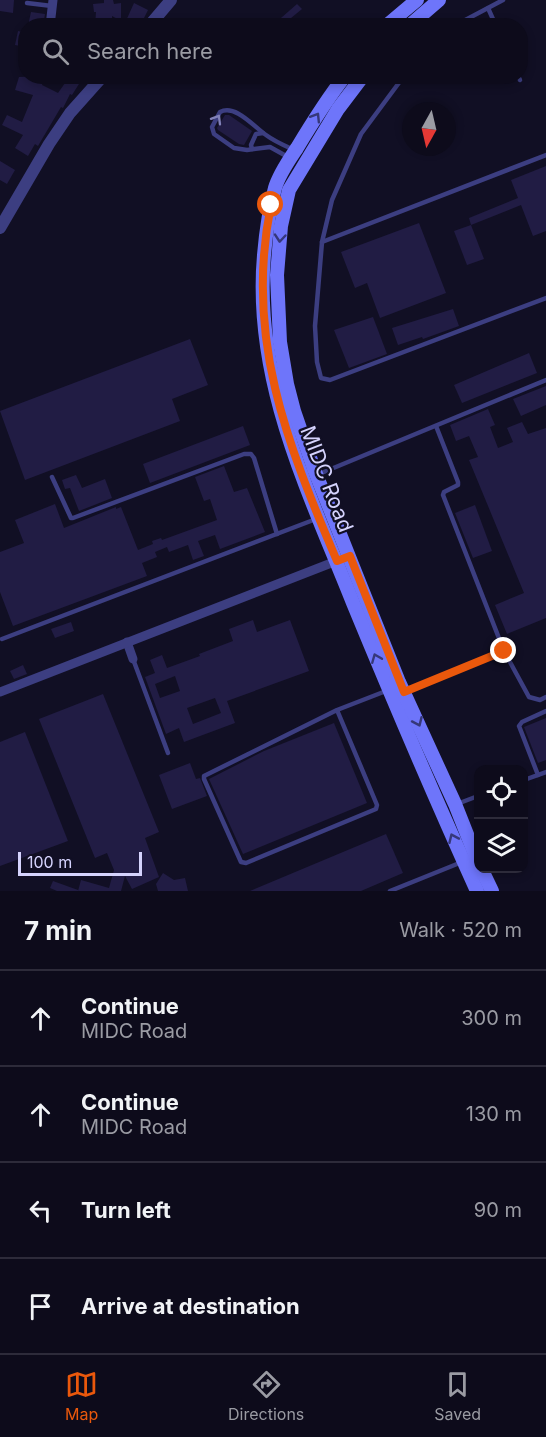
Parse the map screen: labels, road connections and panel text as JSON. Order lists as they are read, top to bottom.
{
  "streets": {
    "main road": ["MIDC Road"]
  },
  "scale_bar": "100 m",
  "north": "bottom",
  "page": {
    "search": "Search here",
    "scale": "100 m",
    "heading": ["7 min", "Walk · 520 m"],
    "list": [
      ["Continue", "MIDC Road", "300 m"],
      ["Continue", "MIDC Road", "130 m"],
      ["Turn left", "90 m"],
      "Arrive at destination"
    ],
    "nav": ["Map", "Directions", "Saved"]
  }
}
